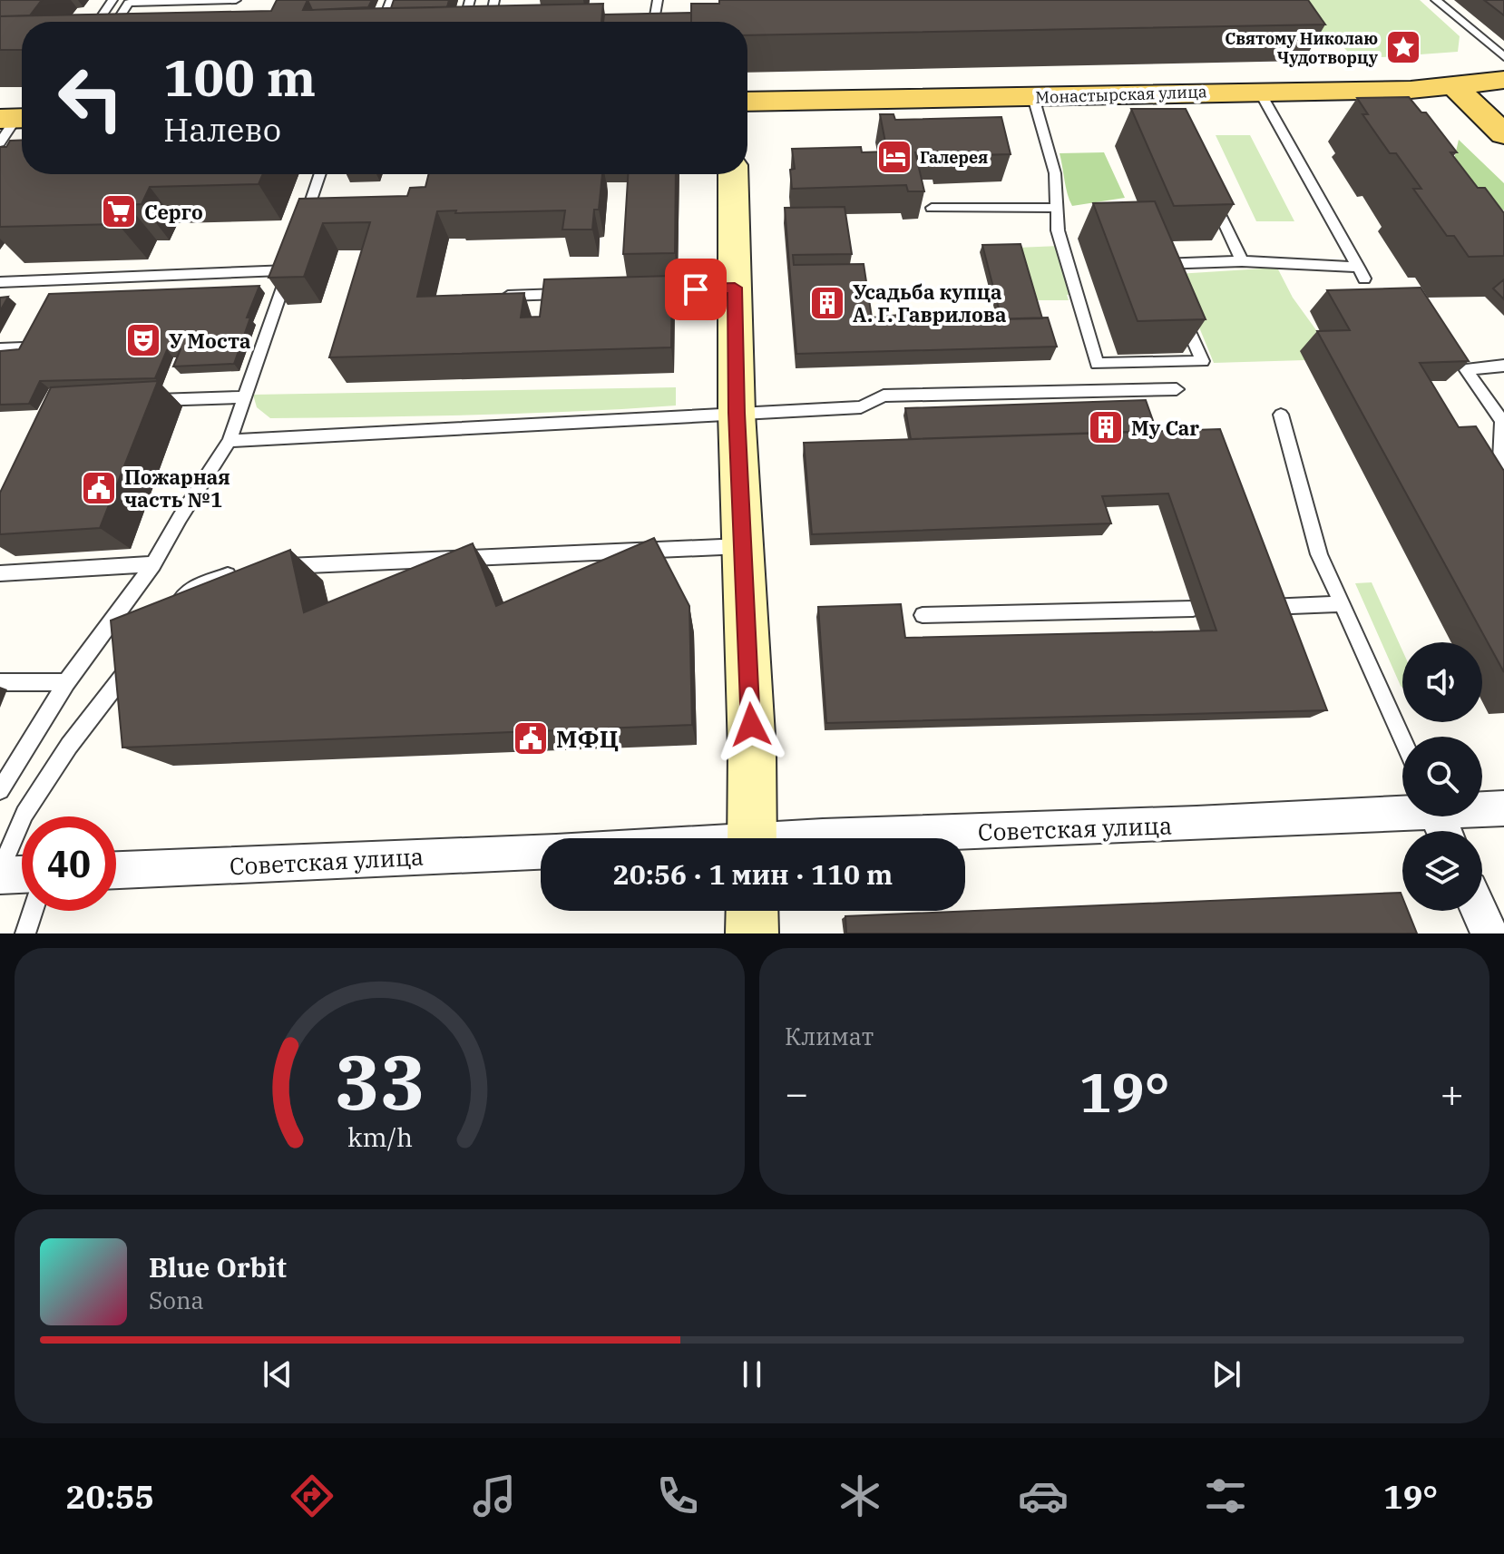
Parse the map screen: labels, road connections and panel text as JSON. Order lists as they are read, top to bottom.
{
  "streets": {
    "main road": ["Монастырская улица"],
    "street": ["Советская улица"]
  },
  "places": {
    "place": ["Святому Николаю Чудотворцу"],
    "hotel": ["Галерея"],
    "supermarket": ["Серго"],
    "building": ["Усадьба купца А. Г. Гаврилова", "My Car"],
    "theatre": ["У Моста"],
    "public building": ["Пожарная часть №1", "МФЦ"]
  },
  "page": {
    "turn": ["100 m", "Налево"],
    "limit": "40",
    "trip": "20:56 · 1 мин · 110 m",
    "tile": "Климат",
    "heat": ["−", "19°", "+"],
    "song": ["Blue Orbit", "Sona"],
    "tabs": ["20:55", "19°"],
    "gauge": ["33", "km/h"]
  }
}
